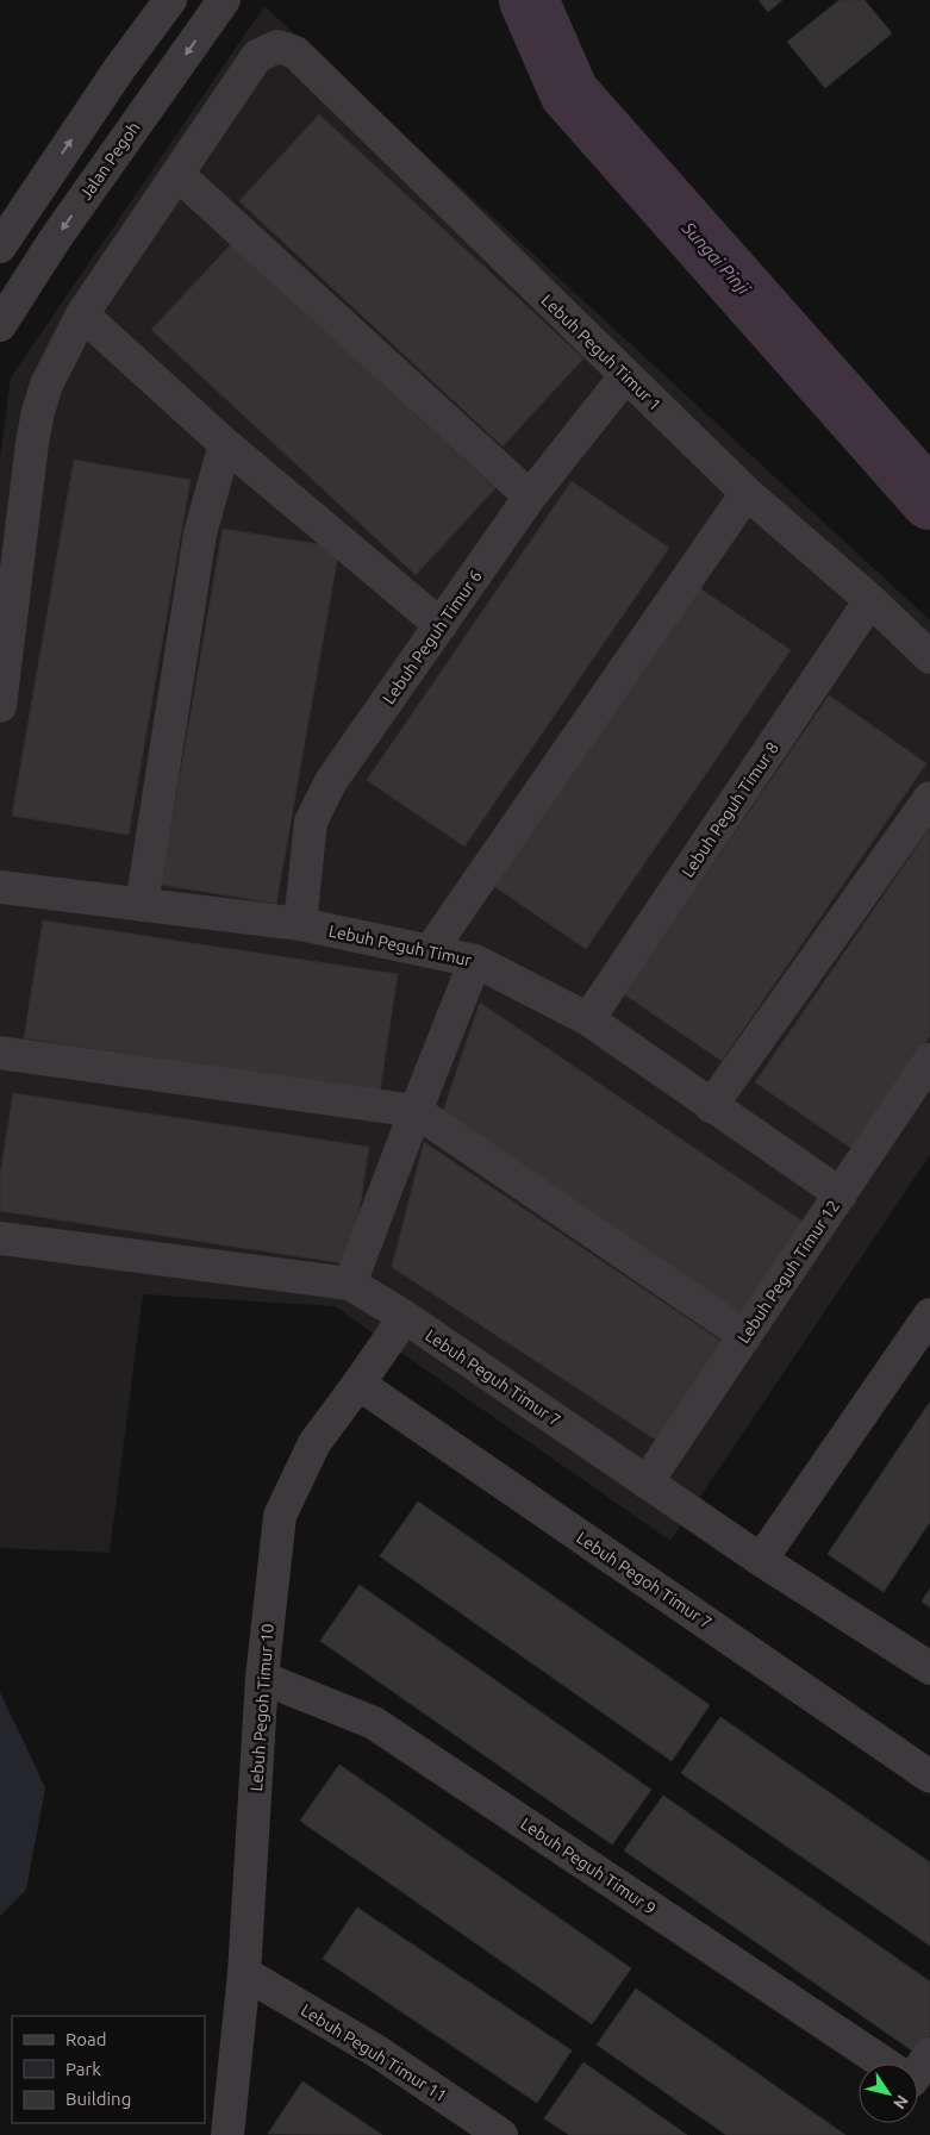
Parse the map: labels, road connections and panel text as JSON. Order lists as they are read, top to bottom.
{
  "streets": {
    "street": [
      "Jalan Pegoh",
      "Lebuh Peguh Timur 1",
      "Lebuh Peguh Timur 6",
      "Lebuh Peguh Timur 8",
      "Lebuh Peguh Timur",
      "Lebuh Peguh Timur 12",
      "Lebuh Peguh Timur 7",
      "Lebuh Pegoh Timur 7",
      "Lebuh Pegoh Timur 10",
      "Lebuh Peguh Timur 9",
      "Lebuh Peguh Timur 11"
    ]
  },
  "crossings": [
    ["Lebuh Peguh Timur 1", "Lebuh Peguh Timur 6"],
    ["Lebuh Peguh Timur 1", "Lebuh Peguh Timur 8"],
    ["Lebuh Peguh Timur 6", "Lebuh Peguh Timur"],
    ["Lebuh Peguh Timur 8", "Lebuh Peguh Timur"],
    ["Lebuh Peguh Timur", "Lebuh Peguh Timur 12"],
    ["Lebuh Peguh Timur 12", "Lebuh Peguh Timur 7"],
    ["Lebuh Peguh Timur 7", "Lebuh Pegoh Timur 10"],
    ["Lebuh Pegoh Timur 7", "Lebuh Pegoh Timur 10"],
    ["Lebuh Pegoh Timur 10", "Lebuh Peguh Timur 9"],
    ["Lebuh Pegoh Timur 10", "Lebuh Peguh Timur 11"]
  ],
  "water": ["Sungai Pinji"],
  "legend": ["Road", "Park", "Building"],
  "north": "bottom right"
}
